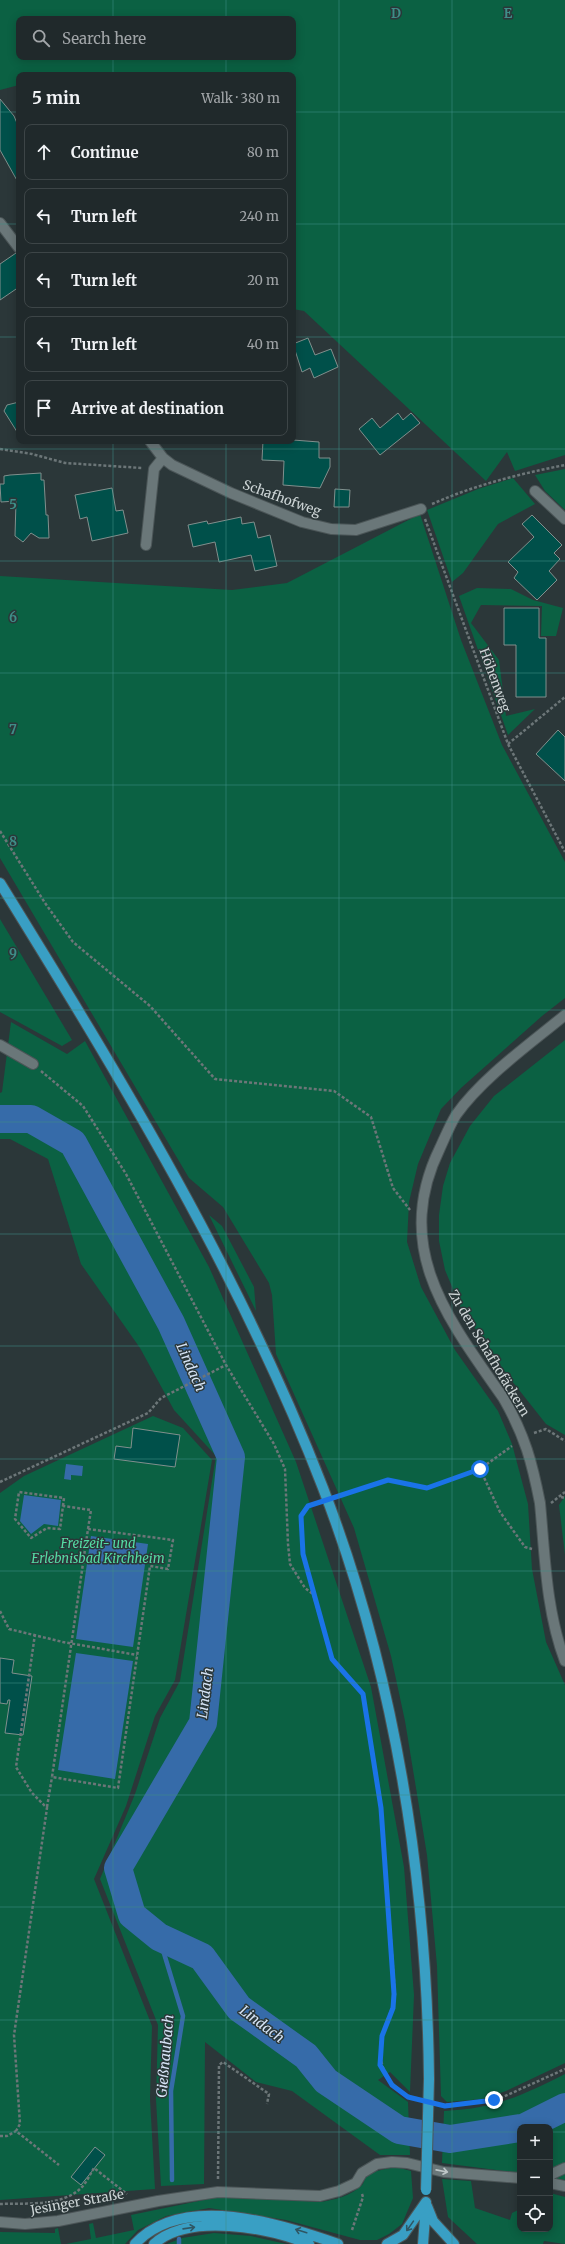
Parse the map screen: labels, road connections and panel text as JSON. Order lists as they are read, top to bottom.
{
  "streets": {
    "street": ["Schafhofweg", "Zu den Schafhofäckern", "Jesinger Straße"],
    "path": ["Höhenweg"]
  },
  "crossings": [
    ["Schafhofweg", "Höhenweg"]
  ],
  "water": ["Lindach", "Gießnaubach"],
  "parks": ["Freizeit- und Erlebnisbad Kirchheim"],
  "page": {
    "search": "Search here",
    "heading": ["5 min", "Walk · 380 m"],
    "list": [
      ["Continue", "80 m"],
      ["Turn left", "240 m"],
      ["Turn left", "20 m"],
      ["Turn left", "40 m"],
      "Arrive at destination"
    ],
    "map_buttons": ["+", "−"]
  },
  "grid": {
    "columns": ["D", "E"],
    "rows": [
      "5",
      "6",
      "7",
      "8",
      "9"
    ]
  }
}
